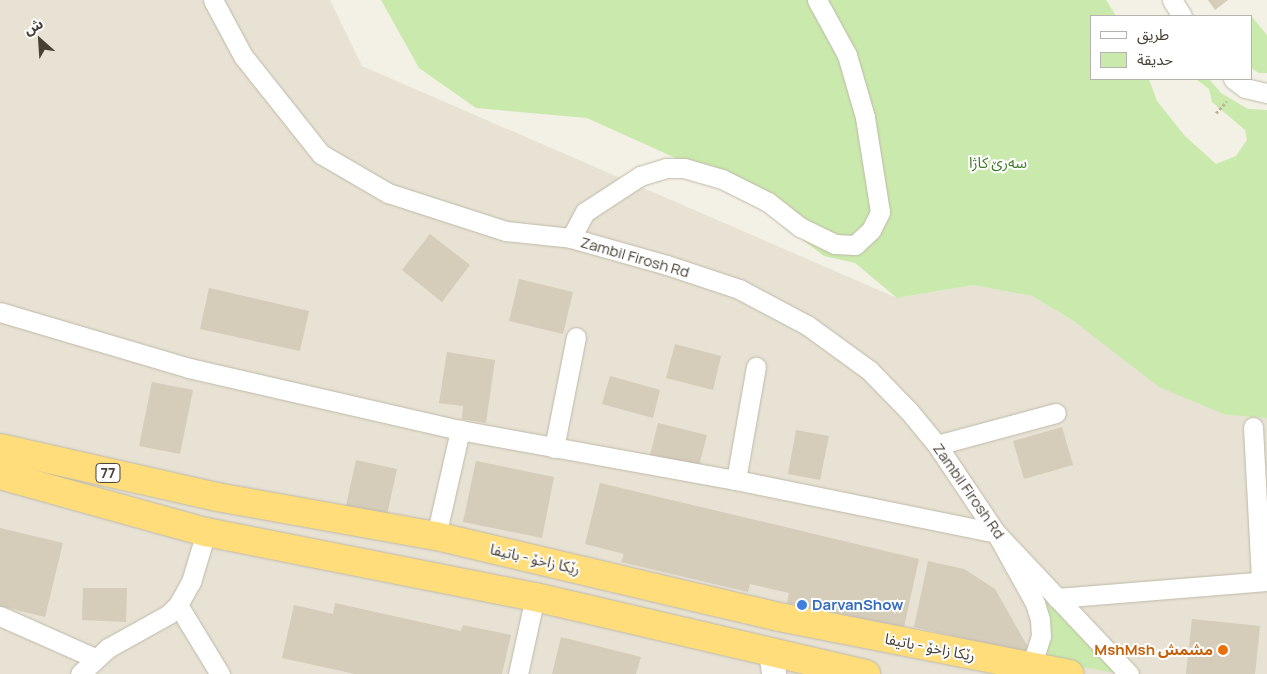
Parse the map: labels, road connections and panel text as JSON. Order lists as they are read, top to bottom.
{
  "streets": {
    "highway": ["77", "رێکا زاخۆ - باتیفا"],
    "street": ["Zambil Firosh Rd"]
  },
  "parks": ["سەرێ کاژا"],
  "places": ["DarvanShow", "MshMsh مشمش"],
  "legend": ["طريق", "حديقة"],
  "north": "top left"
}
